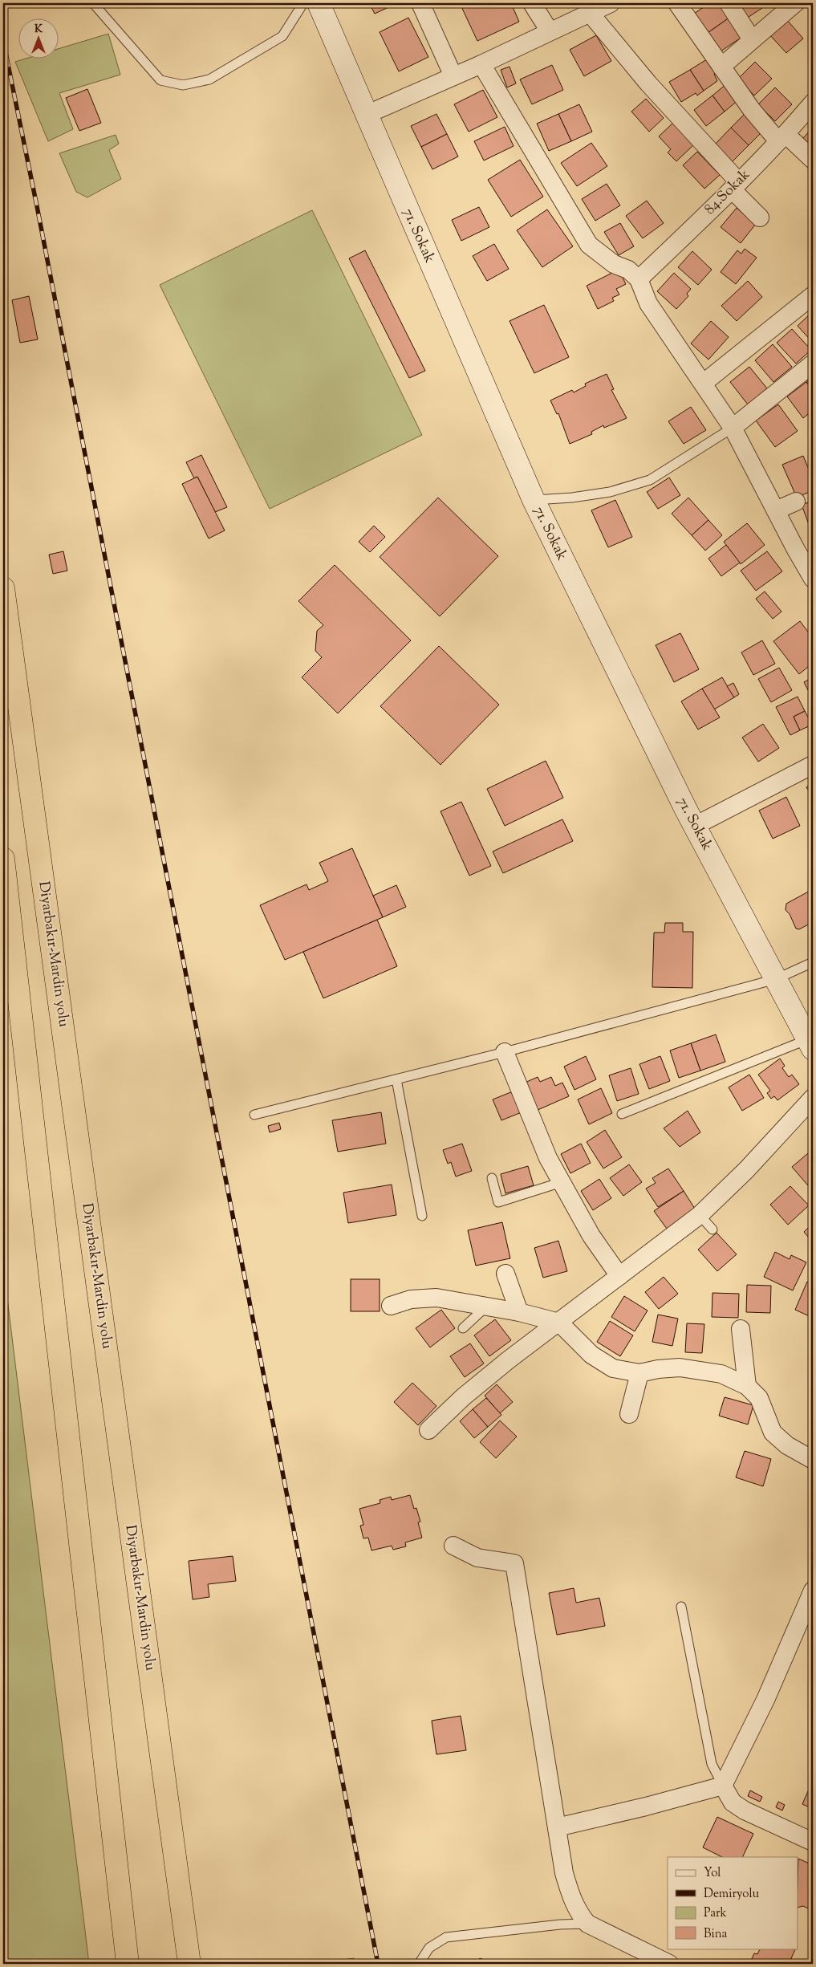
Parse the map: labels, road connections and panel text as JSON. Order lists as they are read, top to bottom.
{
  "streets": {
    "highway": ["Diyarbakır-Mardin yolu"],
    "street": ["84.Sokak", "71. Sokak"]
  },
  "legend": [
    "Yol",
    "Demiryolu",
    "Park",
    "Bina"
  ],
  "north": "top"
}
